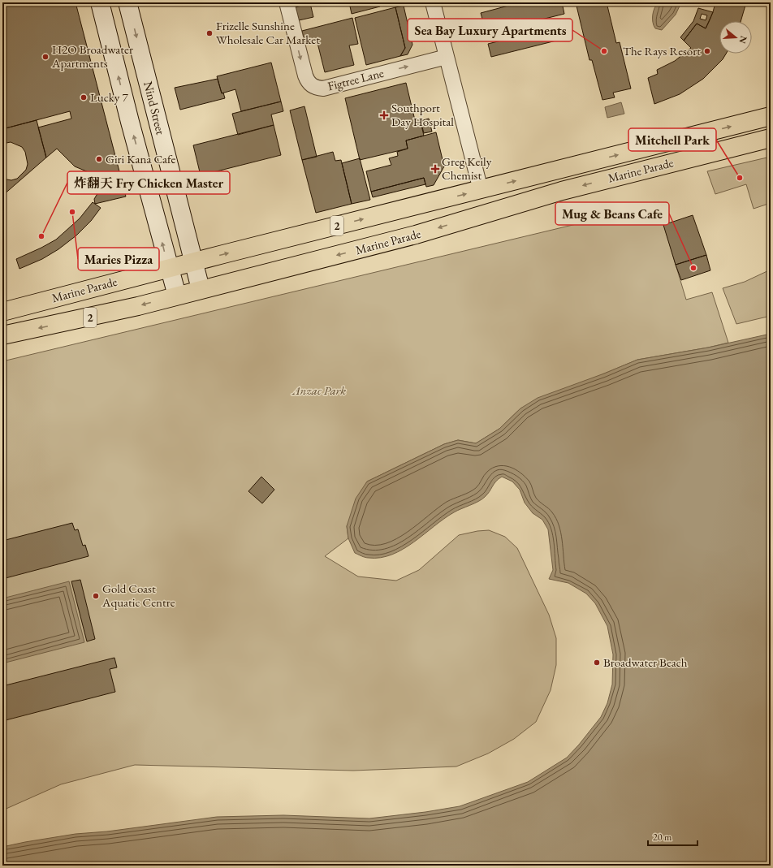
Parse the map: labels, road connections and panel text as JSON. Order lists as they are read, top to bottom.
{
  "streets": {
    "highway": ["Marine Parade", "2"],
    "street": ["Figtree Lane", "Nind Street"]
  },
  "crossings": [
    ["Nind Street", "Marine Parade"]
  ],
  "parks": ["Anzac Park"],
  "places": {
    "other": [
      "Frizelle Sunshine Wholesale Car Market",
      "Sea Bay Luxury Apartments",
      "The Rays Resort",
      "H2O Broadwater Apartments",
      "Lucky 7",
      "Giri Kana Cafe",
      "Mitchell Park",
      "Maries Pizza",
      "炸翻天 Fry Chicken Master",
      "Mug & Beans Cafe",
      "Gold Coast Aquatic Centre",
      "Broadwater Beach"
    ],
    "health": ["Southport Day Hospital", "Greg Keily Chemist"]
  },
  "scale_bar": "20 m",
  "north": "right"
}
